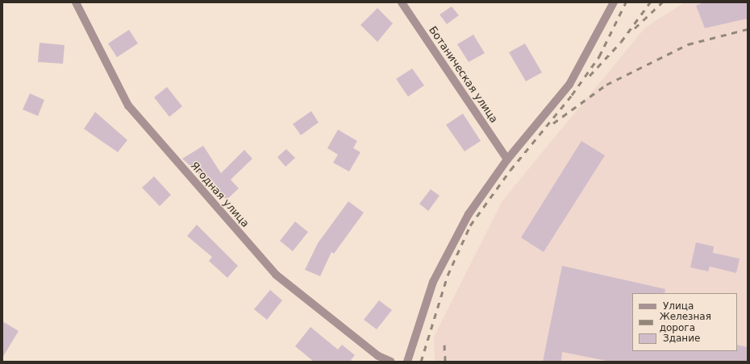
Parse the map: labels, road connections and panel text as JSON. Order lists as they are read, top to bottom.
{
  "streets": {
    "street": ["Ботаническая улица", "Ягодная улица"]
  },
  "legend": ["Улица", "Железная дорога", "Здание"]
}
